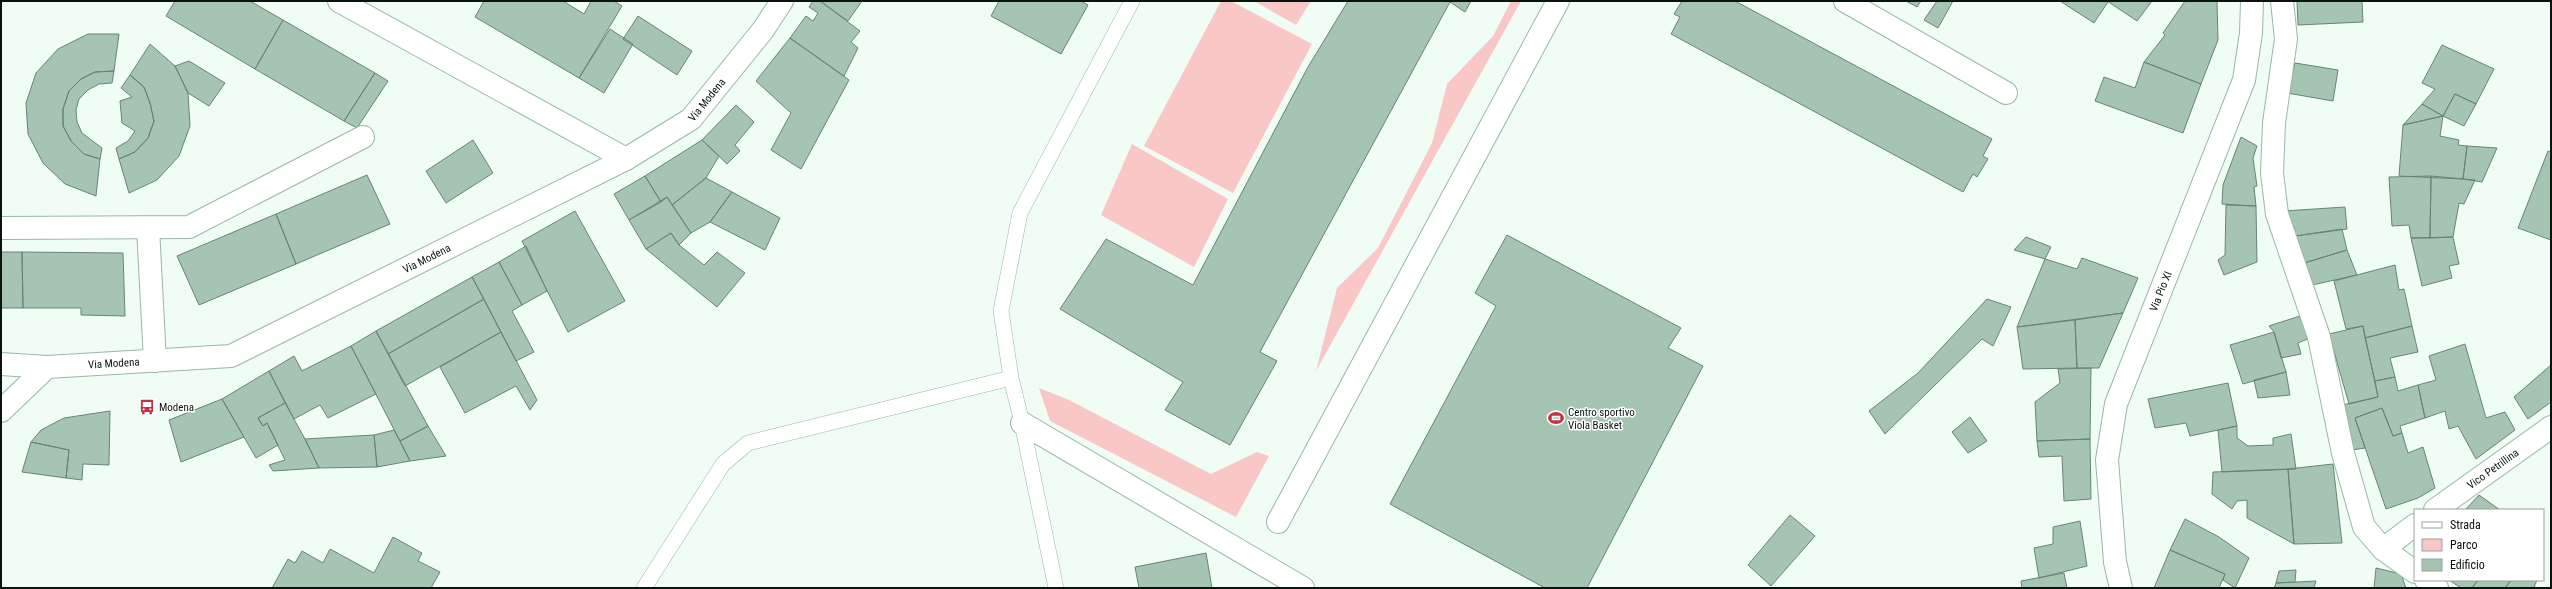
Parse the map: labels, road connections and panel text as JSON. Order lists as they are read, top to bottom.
{
  "streets": {
    "street": ["Via Modena", "Via Pio XI", "Vico Petrillina"]
  },
  "places": {
    "bus stop": ["Modena"],
    "sports": ["Centro sportivo Viola Basket"]
  },
  "legend": ["Strada", "Parco", "Edificio"]
}
